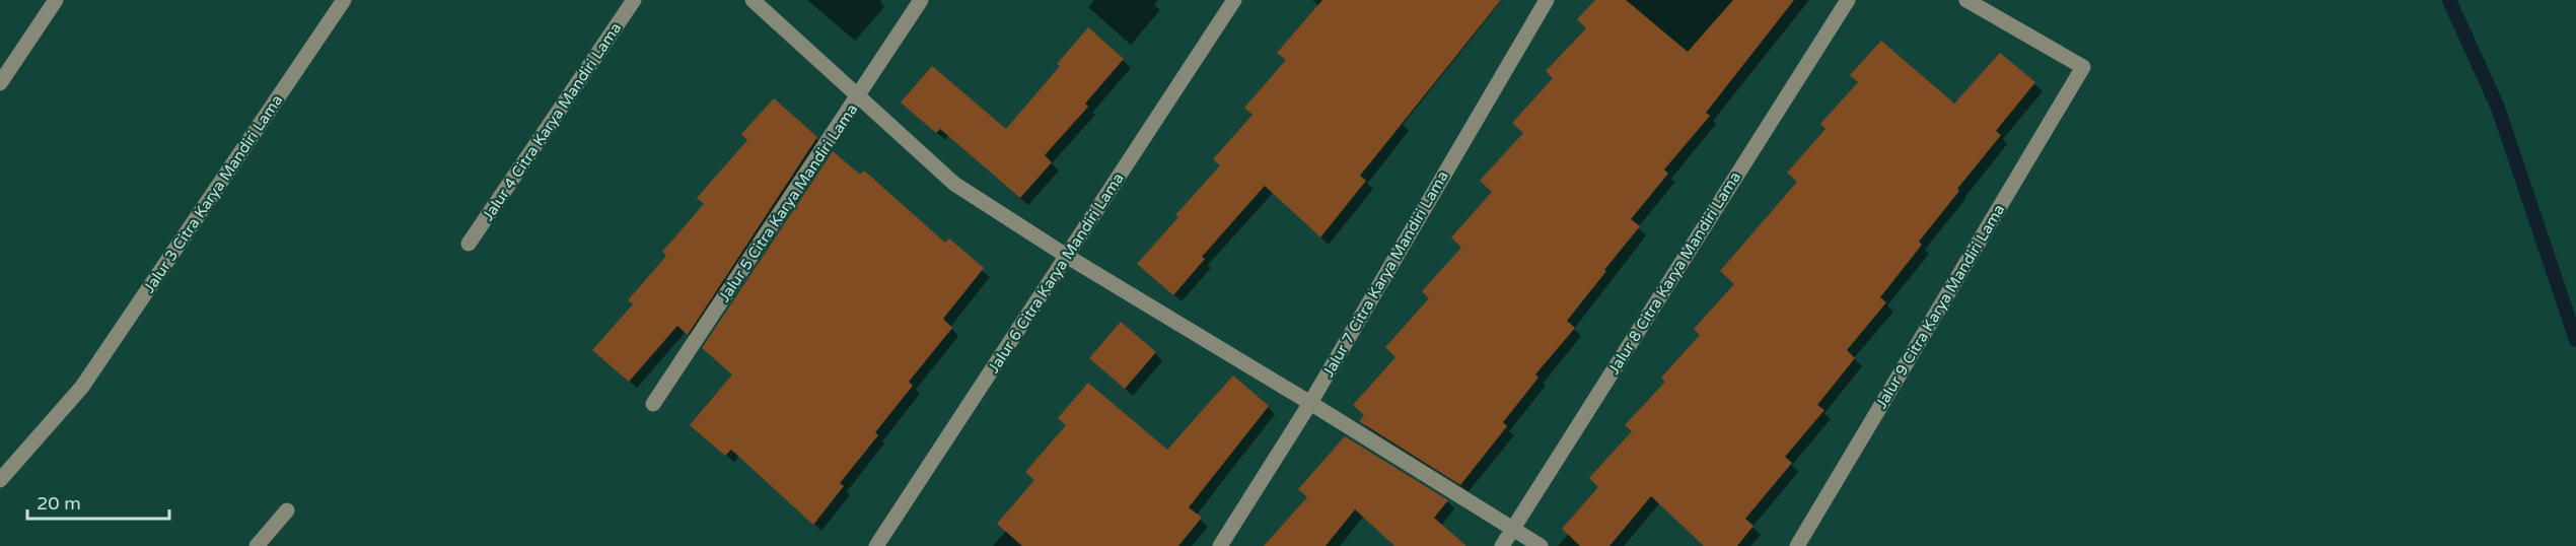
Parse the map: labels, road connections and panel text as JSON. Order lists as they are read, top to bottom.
{
  "streets": {
    "street": [
      "Jalur 4 Citra Karya Mandiri Lama",
      "Jalur 3 Citra Karya Mandiri Lama",
      "Jalur 5 Citra Karya Mandiri Lama",
      "Jalur 6 Citra Karya Mandiri Lama",
      "Jalur 8 Citra Karya Mandiri Lama",
      "Jalur 7 Citra Karya Mandiri Lama",
      "Jalur 9 Citra Karya Mandiri Lama"
    ]
  },
  "scale_bar": "20 m"
}
